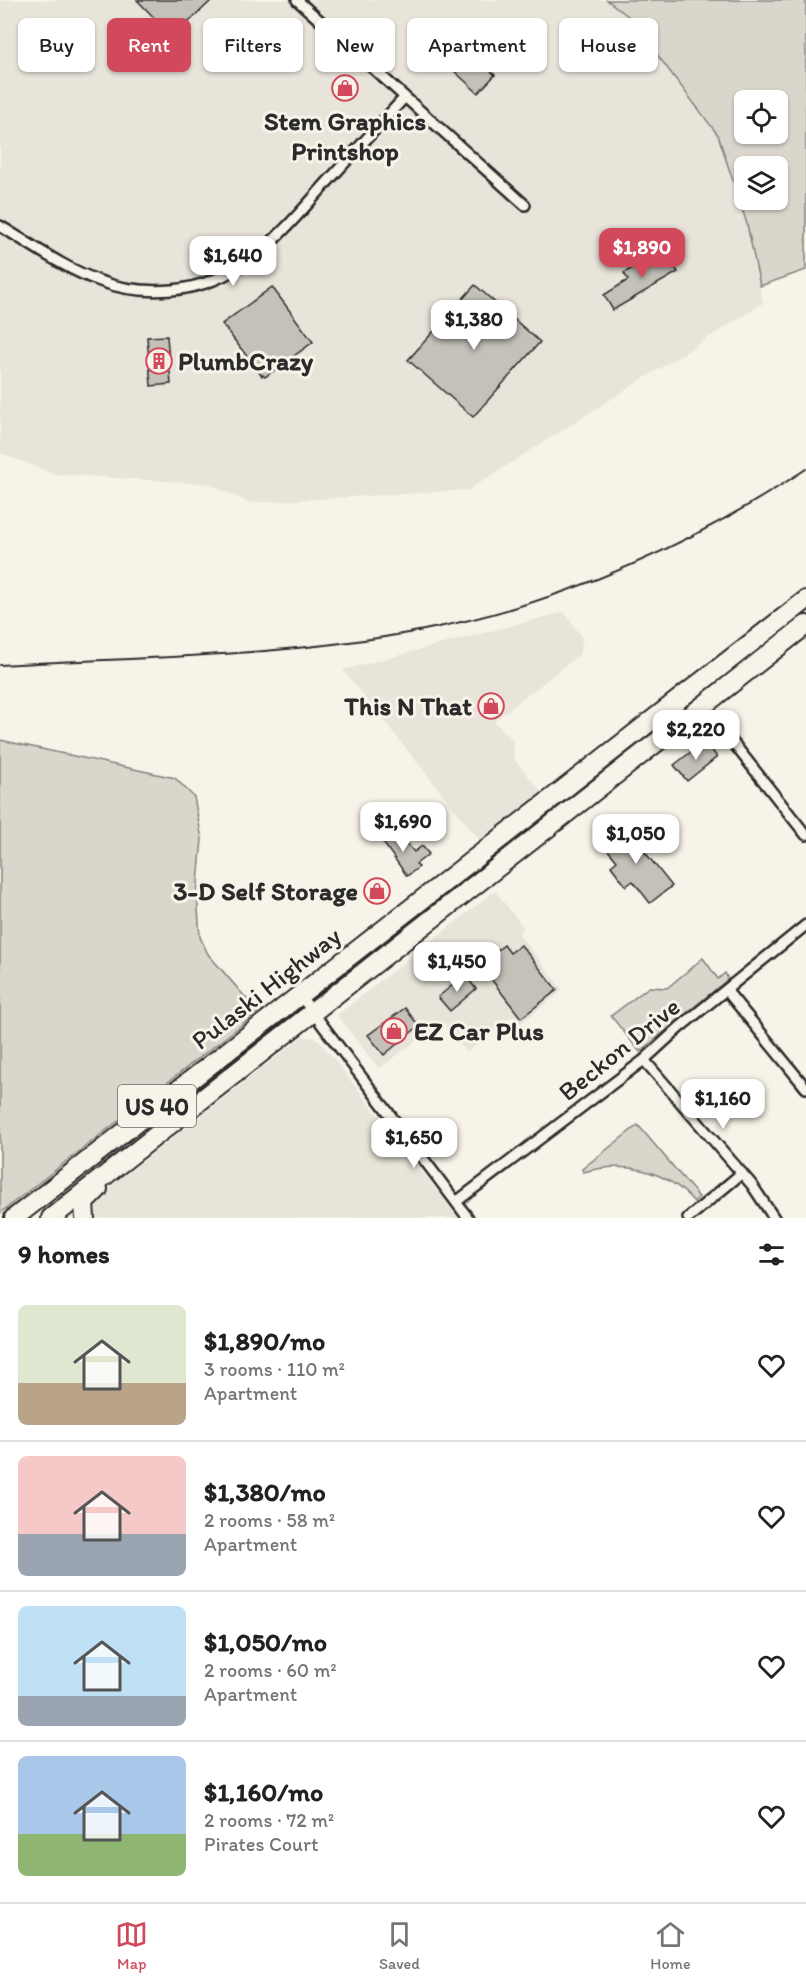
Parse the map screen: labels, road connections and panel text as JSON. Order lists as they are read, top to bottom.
{
  "streets": {
    "highway": ["Pulaski Highway", "US 40"],
    "street": ["Beckon Drive"]
  },
  "places": {
    "shop": [
      "Stem Graphics Printshop",
      "This N That",
      "3-D Self Storage",
      "EZ Car Plus"
    ],
    "building": ["PlumbCrazy"]
  },
  "page": {
    "chip": [
      "Buy",
      "Rent",
      "Filters",
      "New",
      "Apartment",
      "House"
    ],
    "price": [
      "$1,890",
      "$1,640",
      "$1,380",
      "$2,220",
      "$1,690",
      "$1,050",
      "$1,450",
      "$1,160",
      "$1,650"
    ],
    "heading": "9 homes",
    "list": [
      {
        "name": "$1,890/mo",
        "note": "3 rooms · 110 m² · Apartment"
      },
      {
        "name": "$1,380/mo",
        "note": "2 rooms · 58 m² · Apartment"
      },
      {
        "name": "$1,050/mo",
        "note": "2 rooms · 60 m² · Apartment"
      },
      {
        "name": "$1,160/mo",
        "note": "2 rooms · 72 m² · Pirates Court"
      }
    ],
    "tabs": ["Map", "Saved", "Home"]
  }
}
